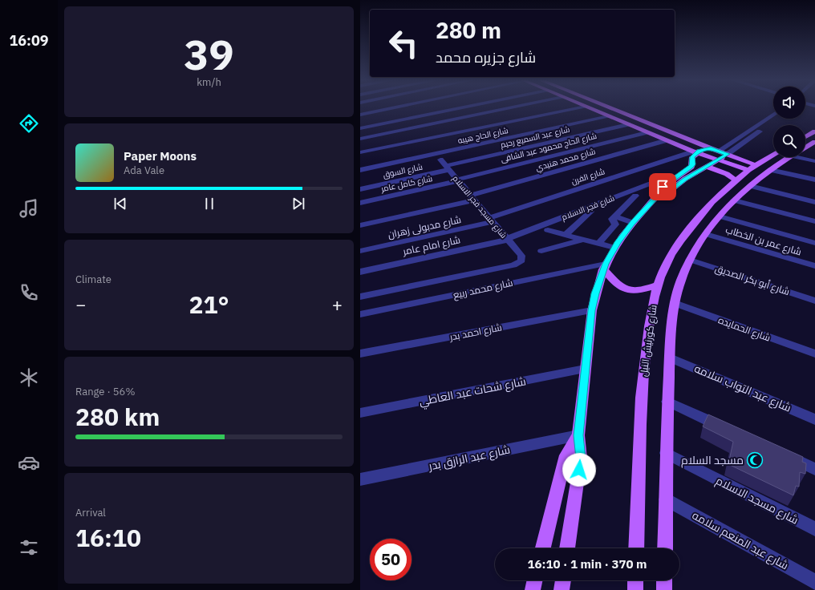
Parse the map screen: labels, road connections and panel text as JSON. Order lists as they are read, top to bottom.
{
  "streets": {
    "main road": ["شارع كورنيش النيل"],
    "street": [
      "شارع الحاج هيبه",
      "شارع عبد السميع رحيم",
      "شارع الحاج محمود عبد الشافى",
      "شارع محمد هنيدي",
      "شارع السوق",
      "شارع الفرن",
      "شارع كامل عامر",
      "شارع مسجد فجر الاسلام",
      "شارع فجر الاسلام",
      "شارع مدبولى زهران",
      "شارع عمر بن الخطاب",
      "شارع امام عامر",
      "شارع أبو بكر الصديق",
      "شارع محمد ربيع",
      "شارع الحمايده",
      "شارع احمد بدر",
      "شارع عبد التواب سلامه",
      "شارع شحات عبد العاطي",
      "شارع عبد الرازق بدر",
      "شارع مسجد الاسلام",
      "شارع عبد المنعم سلامه"
    ]
  },
  "crossings": [
    ["شارع عبد السميع رحيم", "شارع السوق"],
    ["شارع عبد السميع رحيم", "شارع مسجد فجر الاسلام"],
    ["شارع الحاج محمود عبد الشافى", "شارع كامل عامر"],
    ["شارع الحاج محمود عبد الشافى", "شارع مسجد فجر الاسلام"],
    ["شارع محمد هنيدي", "شارع مسجد فجر الاسلام"],
    ["شارع السوق", "شارع مسجد فجر الاسلام"],
    ["شارع الفرن", "شارع مسجد فجر الاسلام"],
    ["شارع الفرن", "شارع مدبولى زهران"],
    ["شارع كامل عامر", "شارع مسجد فجر الاسلام"],
    ["شارع مسجد فجر الاسلام", "شارع فجر الاسلام"],
    ["شارع مسجد فجر الاسلام", "شارع مدبولى زهران"],
    ["شارع مسجد فجر الاسلام", "شارع امام عامر"],
    ["شارع مسجد فجر الاسلام", "شارع محمد ربيع"],
    ["شارع فجر الاسلام", "شارع امام عامر"]
  ],
  "places": {
    "mosque": ["مسجد السلام"]
  },
  "page": {
    "tabs": "16:09",
    "tile": [
      ["39", "km/h"],
      "Climate",
      ["Range · 56%", "280 km"],
      ["Arrival", "16:10"]
    ],
    "turn": ["280 m", "شارع جزيره محمد"],
    "song": ["Paper Moons", "Ada Vale"],
    "heat": ["−", "21°", "+"],
    "limit": "50",
    "trip": "16:10 · 1 min · 370 m"
  }
}
